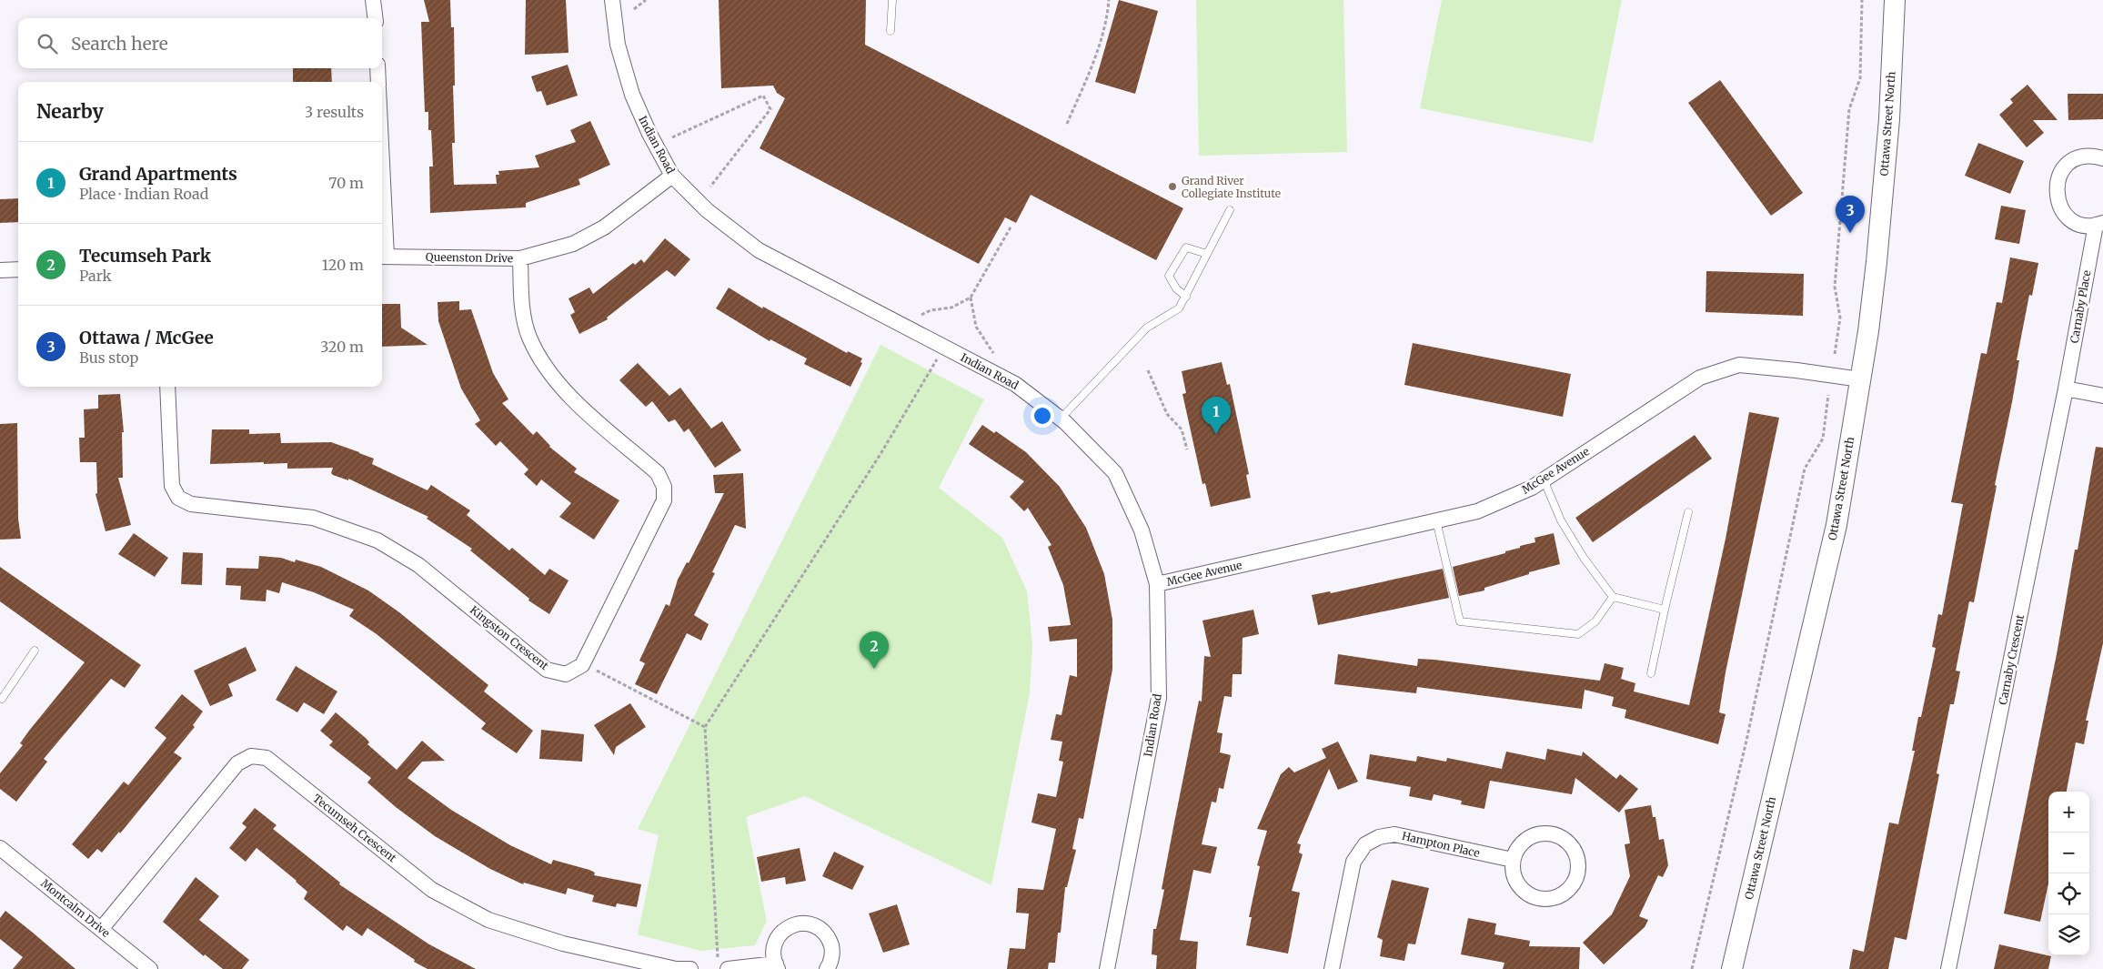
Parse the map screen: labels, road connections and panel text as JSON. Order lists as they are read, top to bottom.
{
  "streets": {
    "main road": ["Ottawa Street North"],
    "street": [
      "Indian Road",
      "Queenston Drive",
      "Carnaby Place",
      "McGee Avenue",
      "Kingston Crescent",
      "Carnaby Crescent",
      "Tecumseh Crescent",
      "Hampton Place",
      "Montcalm Drive"
    ]
  },
  "crossings": [
    ["Ottawa Street North", "McGee Avenue"],
    ["Indian Road", "Queenston Drive"],
    ["Indian Road", "McGee Avenue"],
    ["Queenston Drive", "Kingston Crescent"],
    ["Carnaby Place", "Carnaby Crescent"],
    ["Tecumseh Crescent", "Montcalm Drive"]
  ],
  "places": ["Grand River Collegiate Institute"],
  "page": {
    "search": "Search here",
    "heading": ["Nearby", "3 results"],
    "list": [
      {
        "mark": "1",
        "name": "Grand Apartments",
        "note": "Place · Indian Road",
        "value": "70 m"
      },
      {
        "mark": "2",
        "name": "Tecumseh Park",
        "note": "Park",
        "value": "120 m"
      },
      {
        "mark": "3",
        "name": "Ottawa / McGee",
        "note": "Bus stop",
        "value": "320 m"
      }
    ],
    "pins": ["3", "1", "2"],
    "map_buttons": ["+", "−"]
  }
}
